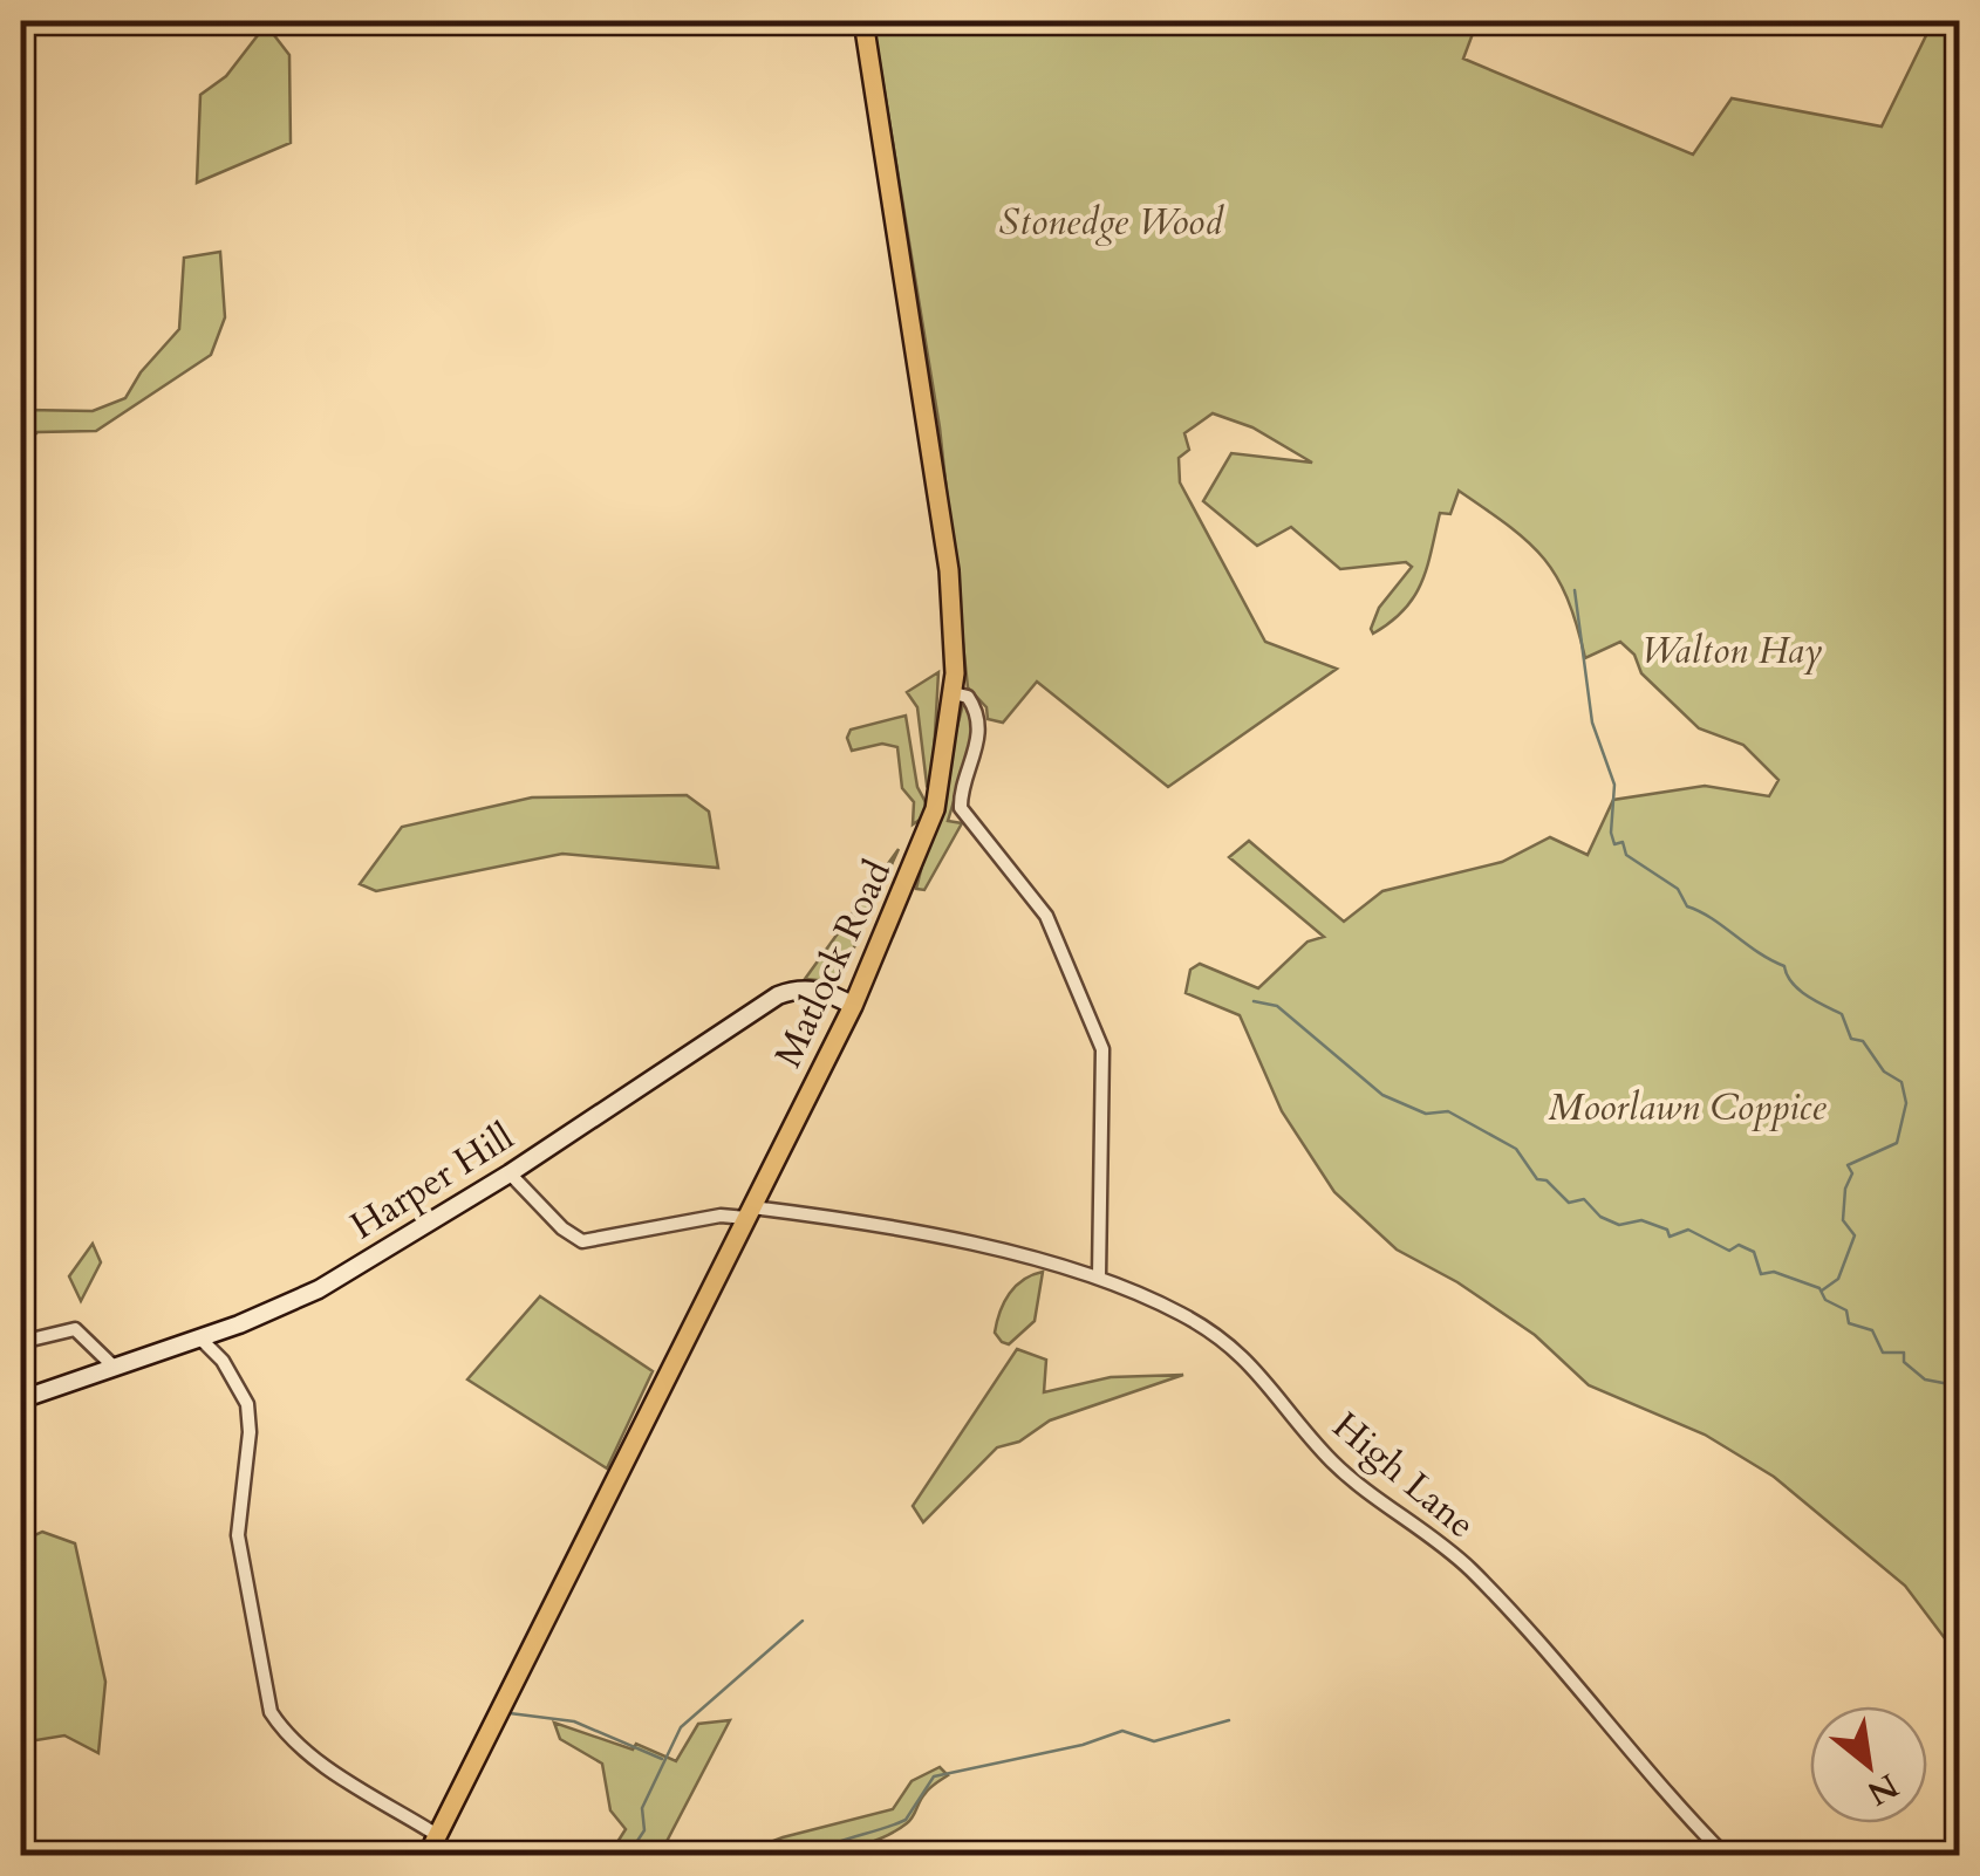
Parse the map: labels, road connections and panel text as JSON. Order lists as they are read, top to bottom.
{
  "streets": {
    "main road": ["Matlock Road"],
    "street": ["Harper Hill", "High Lane"]
  },
  "crossings": [
    ["Matlock Road", "Harper Hill"],
    ["Matlock Road", "High Lane"],
    ["Harper Hill", "High Lane"]
  ],
  "parks": ["Stonedge Wood", "Walton Hay", "Moorlawn Coppice"],
  "north": "bottom right"
}
